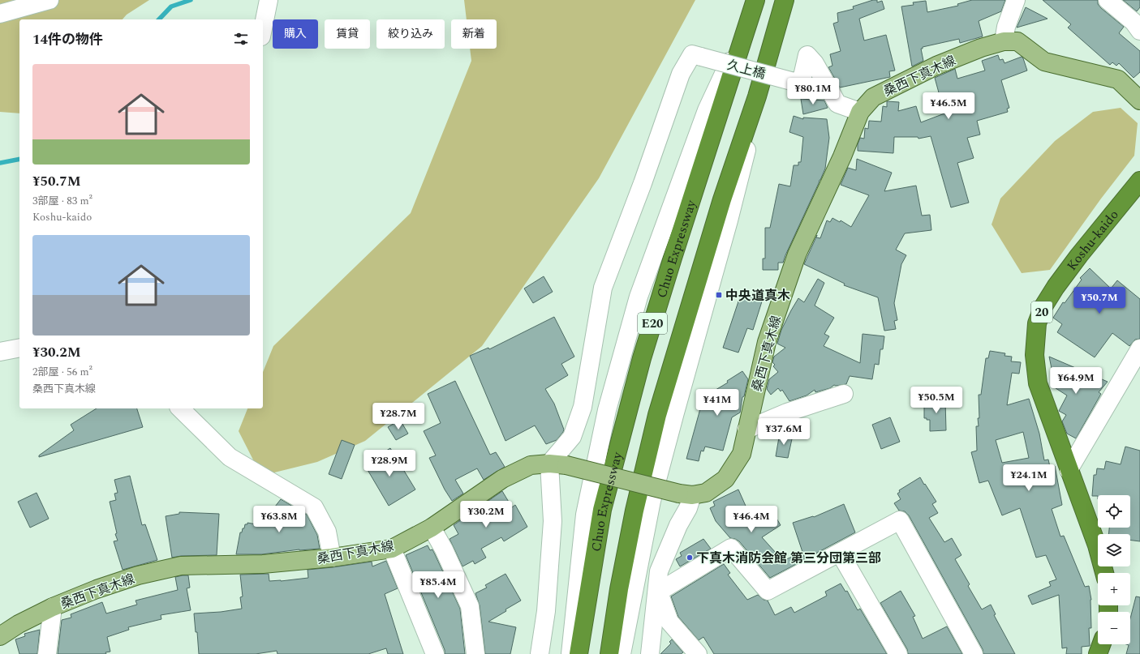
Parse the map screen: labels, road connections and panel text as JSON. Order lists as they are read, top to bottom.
{
  "streets": {
    "highway": [
      "Koshu-kaido",
      "Chuo Expressway",
      "20",
      "E20"
    ],
    "main road": ["桑西下真木線"],
    "street": ["久上橋"]
  },
  "crossings": [
    ["久上橋", "桑西下真木線"]
  ],
  "places": {
    "transit": ["中央道真木"],
    "other": ["下真木消防会館 第三分団第三部"]
  },
  "page": {
    "chip": [
      "購入",
      "賃貸",
      "絞り込み",
      "新着"
    ],
    "heading": "14件の物件",
    "list": [
      {
        "name": "¥50.7M",
        "note": "3部屋 · 83 m² · Koshu-kaido"
      },
      {
        "name": "¥30.2M",
        "note": "2部屋 · 56 m² · 桑西下真木線"
      }
    ],
    "price": [
      "¥80.1M",
      "¥46.5M",
      "¥50.7M",
      "¥64.9M",
      "¥50.5M",
      "¥41M",
      "¥28.7M",
      "¥37.6M",
      "¥28.9M",
      "¥24.1M",
      "¥30.2M",
      "¥63.8M",
      "¥46.4M",
      "¥85.4M"
    ],
    "map_buttons": ["+", "−"]
  }
}
